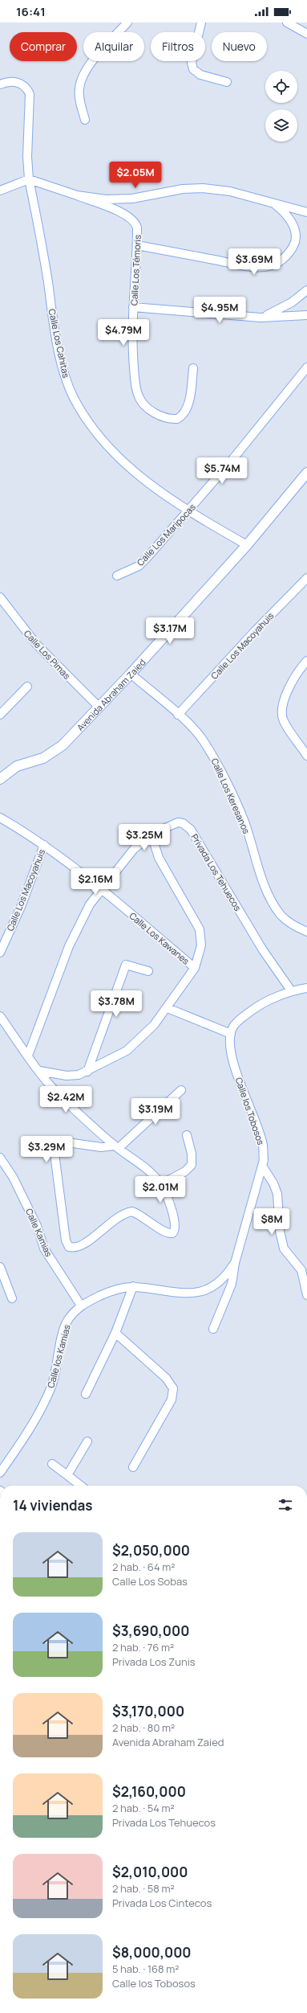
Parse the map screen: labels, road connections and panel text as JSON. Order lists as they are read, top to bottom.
{
  "streets": {
    "street": [
      "Calle Los Témoris",
      "Calle Los Cahitas",
      "Calle Los Maripocas",
      "Calle Los Macoyahuis",
      "Calle Los Pimas",
      "Avenida Abraham Zaied",
      "Calle Los Keresanos",
      "Privada Los Tehuecos",
      "Calle Los Kawanes",
      "Calle los Tobosos",
      "Calle Kamias",
      "Calle los Kamias"
    ]
  },
  "crossings": [
    ["Calle Los Cahitas", "Calle Los Maripocas"],
    ["Calle Los Cahitas", "Avenida Abraham Zaied"],
    ["Calle Los Macoyahuis", "Calle Los Keresanos"],
    ["Calle Los Macoyahuis", "Calle Los Kawanes"],
    ["Calle Los Pimas", "Avenida Abraham Zaied"],
    ["Avenida Abraham Zaied", "Calle Los Keresanos"],
    ["Privada Los Tehuecos", "Calle Los Kawanes"],
    ["Calle los Tobosos", "Calle los Kamias"],
    ["Calle Kamias", "Calle los Kamias"]
  ],
  "page": {
    "status": "16:41",
    "chip": [
      "Comprar",
      "Alquilar",
      "Filtros",
      "Nuevo"
    ],
    "price": [
      "$2.05M",
      "$3.69M",
      "$4.95M",
      "$4.79M",
      "$5.74M",
      "$3.17M",
      "$3.25M",
      "$2.16M",
      "$3.78M",
      "$2.42M",
      "$3.19M",
      "$3.29M",
      "$2.01M",
      "$8M"
    ],
    "heading": "14 viviendas",
    "list": [
      {
        "name": "$2,050,000",
        "note": "2 hab. · 64 m² · Calle Los Sobas"
      },
      {
        "name": "$3,690,000",
        "note": "2 hab. · 76 m² · Privada Los Zunis"
      },
      {
        "name": "$3,170,000",
        "note": "2 hab. · 80 m² · Avenida Abraham Zaied"
      },
      {
        "name": "$2,160,000",
        "note": "2 hab. · 54 m² · Privada Los Tehuecos"
      },
      {
        "name": "$2,010,000",
        "note": "2 hab. · 58 m² · Privada Los Cintecos"
      },
      {
        "name": "$8,000,000",
        "note": "5 hab. · 168 m² · Calle los Tobosos"
      }
    ]
  }
}
